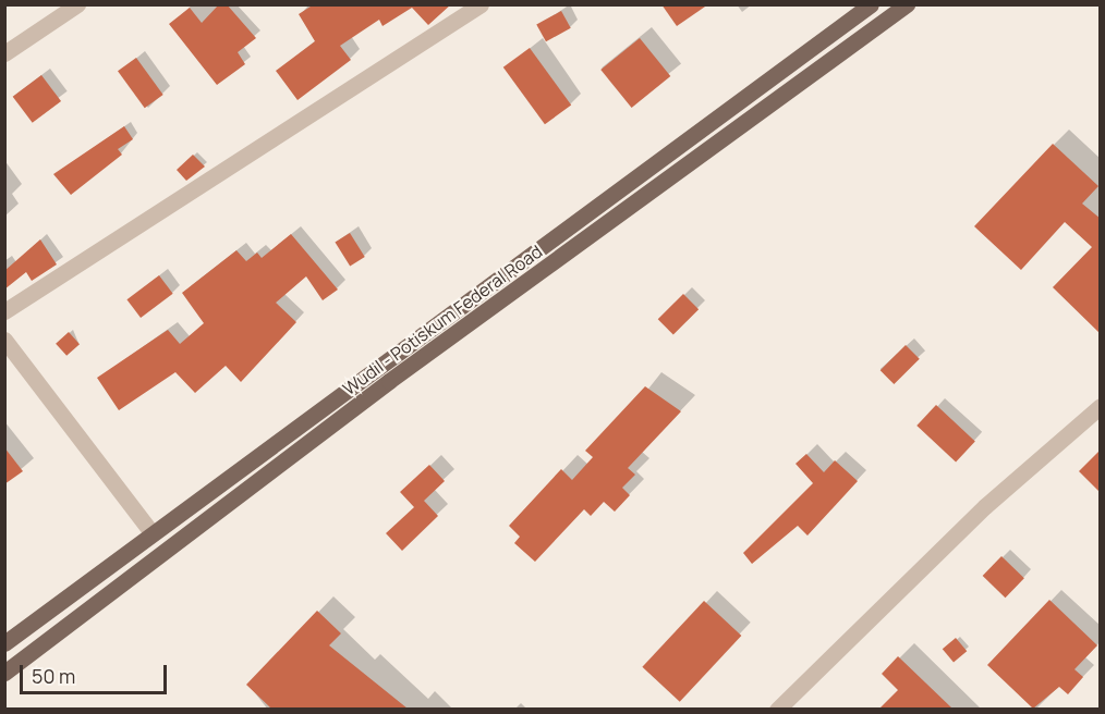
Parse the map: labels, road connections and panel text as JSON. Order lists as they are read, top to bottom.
{
  "streets": {
    "main road": ["Wudil - Potiskum Federal Road"]
  },
  "scale_bar": "50 m"
}
